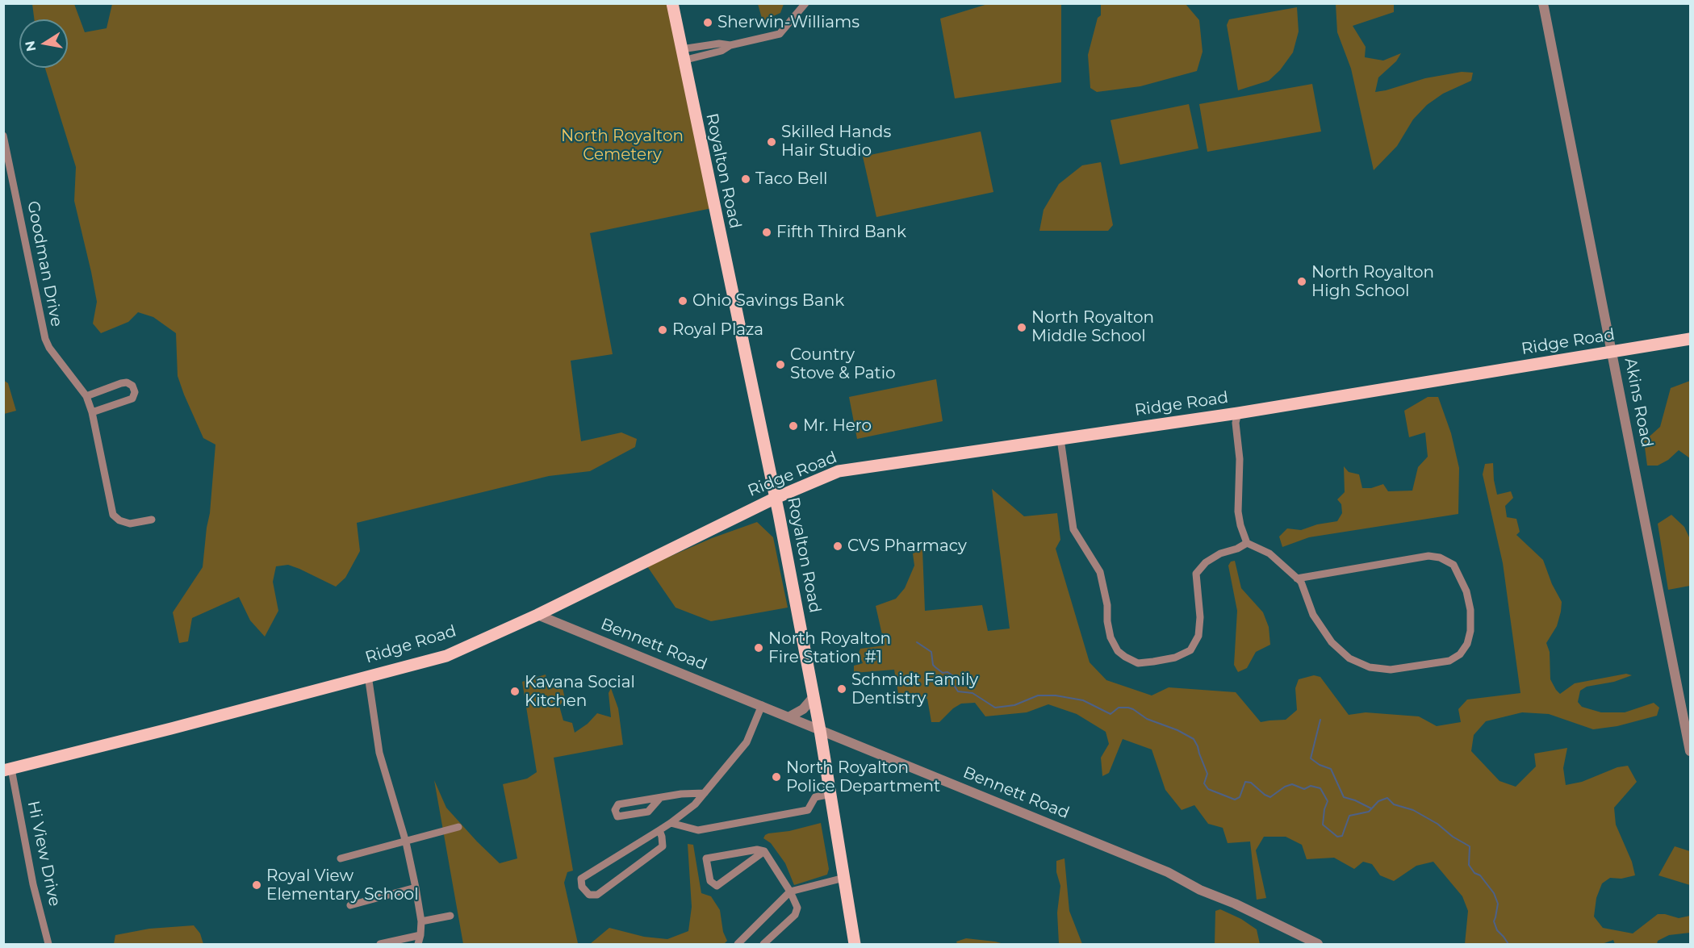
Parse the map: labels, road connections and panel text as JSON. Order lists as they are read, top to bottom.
{
  "streets": {
    "main road": ["Royalton Road", "Ridge Road"],
    "street": [
      "Goodman Drive",
      "Akins Road",
      "Bennett Road",
      "Hi View Drive"
    ]
  },
  "crossings": [
    ["Royalton Road", "Ridge Road"],
    ["Royalton Road", "Bennett Road"],
    ["Ridge Road", "Akins Road"],
    ["Ridge Road", "Bennett Road"],
    ["Ridge Road", "Hi View Drive"]
  ],
  "parks": ["North Royalton Cemetery"],
  "places": [
    "Sherwin-Williams",
    "Skilled Hands Hair Studio",
    "Taco Bell",
    "Fifth Third Bank",
    "North Royalton High School",
    "Ohio Savings Bank",
    "North Royalton Middle School",
    "Royal Plaza",
    "Country Stove & Patio",
    "Mr. Hero",
    "CVS Pharmacy",
    "North Royalton Fire Station #1",
    "Schmidt Family Dentistry",
    "Kavana Social Kitchen",
    "North Royalton Police Department",
    "Royal View Elementary School"
  ],
  "north": "left"
}
